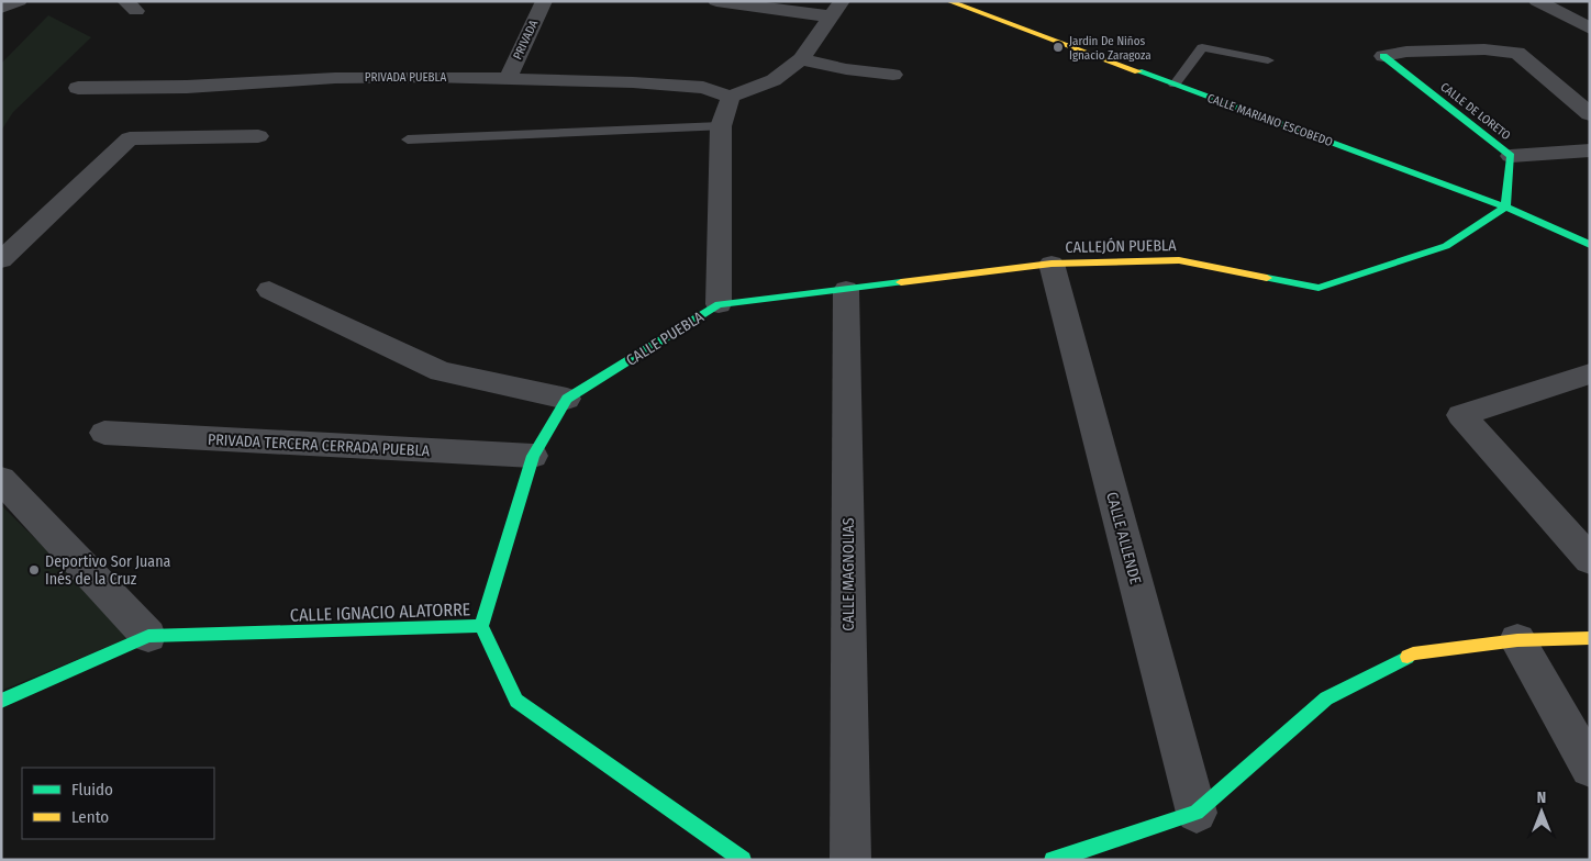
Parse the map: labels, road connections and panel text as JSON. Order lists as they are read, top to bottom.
{
  "streets": {
    "street": [
      "PRIVADA",
      "PRIVADA PUEBLA",
      "CALLE DE LORETO",
      "CALLE MARIANO ESCOBEDO",
      "CALLEJÓN PUEBLA",
      "CALLE PUEBLA",
      "PRIVADA TERCERA CERRADA PUEBLA",
      "CALLE ALLENDE",
      "CALLE MAGNOLIAS",
      "CALLE IGNACIO ALATORRE"
    ]
  },
  "crossings": [
    ["PRIVADA", "PRIVADA PUEBLA"],
    ["PRIVADA PUEBLA", "CALLE PUEBLA"],
    ["CALLE DE LORETO", "CALLE MARIANO ESCOBEDO"],
    ["CALLE DE LORETO", "CALLEJÓN PUEBLA"],
    ["CALLE MARIANO ESCOBEDO", "CALLEJÓN PUEBLA"],
    ["CALLEJÓN PUEBLA", "CALLE PUEBLA"],
    ["CALLEJÓN PUEBLA", "CALLE ALLENDE"],
    ["CALLEJÓN PUEBLA", "CALLE MAGNOLIAS"],
    ["CALLE PUEBLA", "PRIVADA TERCERA CERRADA PUEBLA"],
    ["CALLE PUEBLA", "CALLE IGNACIO ALATORRE"]
  ],
  "places": ["Jardin De Niños Ignacio Zaragoza", "Deportivo Sor Juana Inés de la Cruz"],
  "legend": ["Fluido", "Lento"],
  "north": "top"
}
